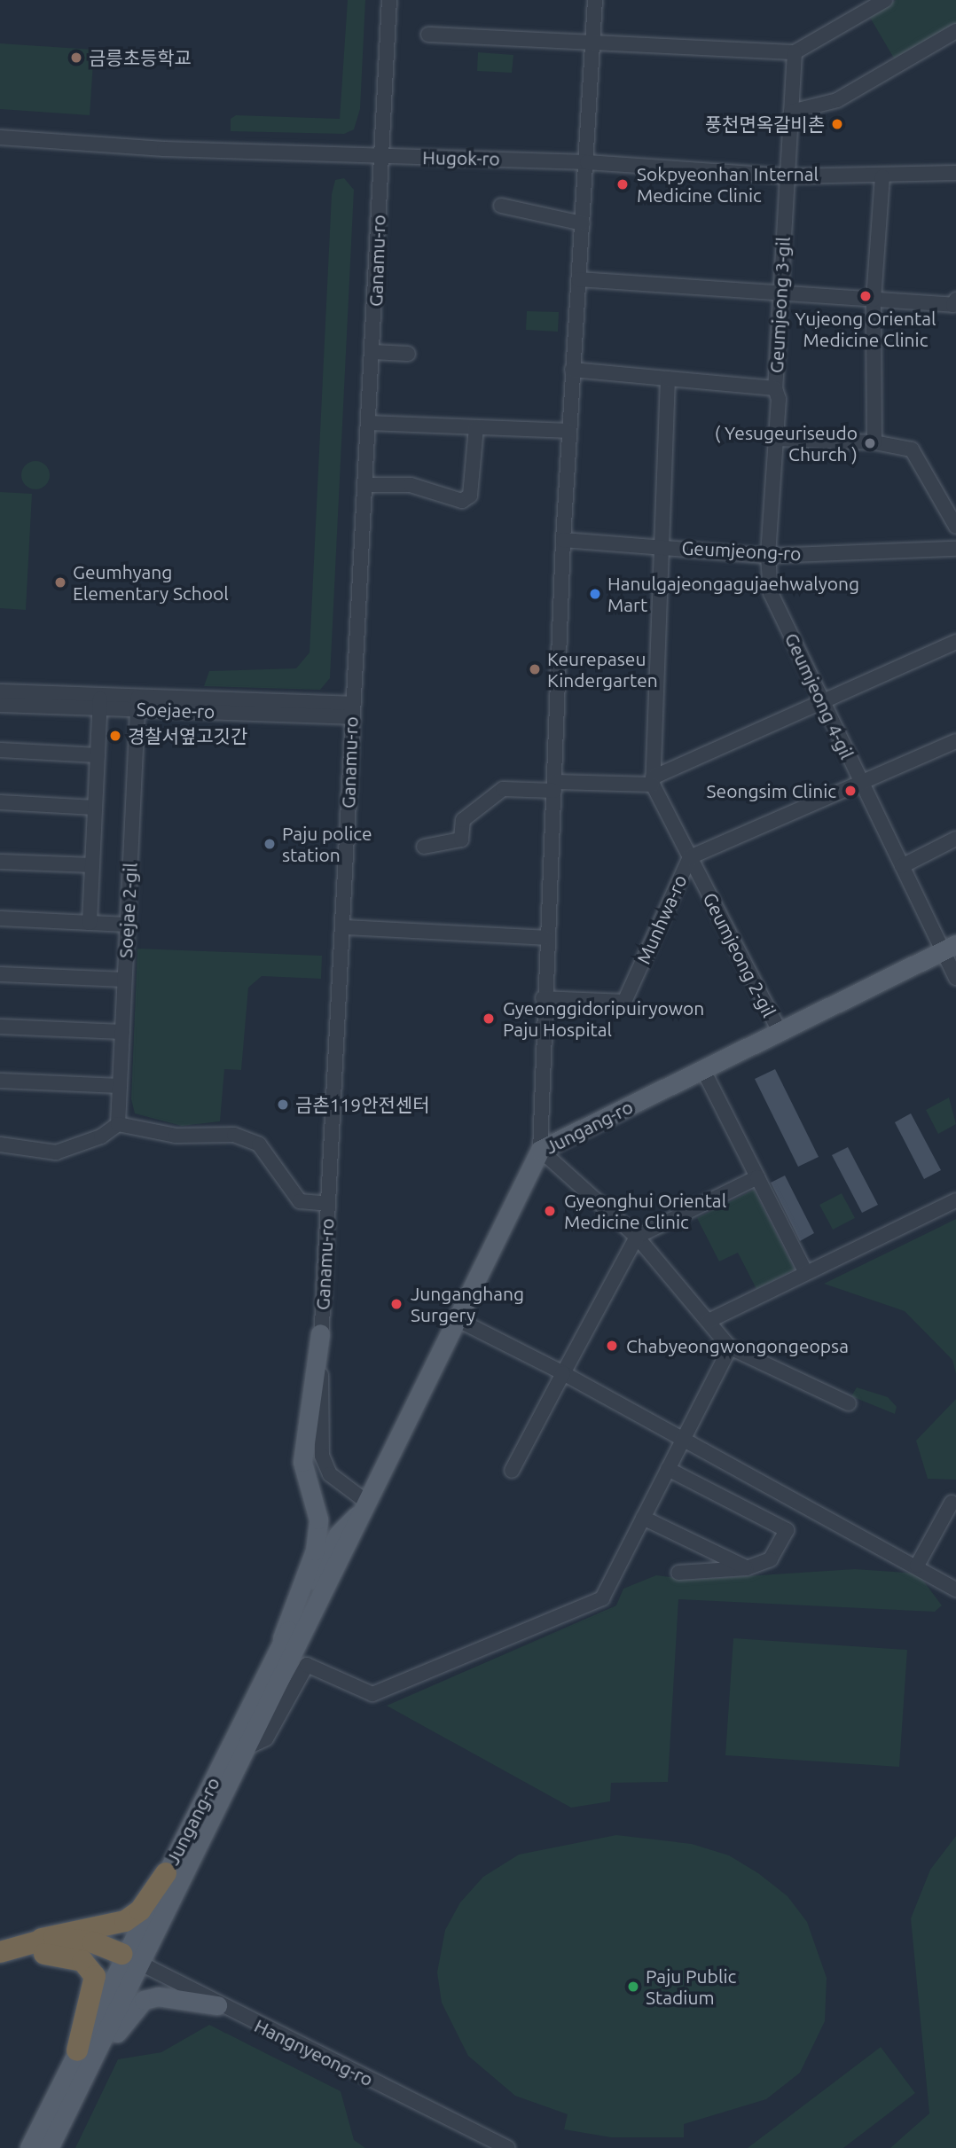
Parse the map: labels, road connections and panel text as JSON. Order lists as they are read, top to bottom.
{
  "streets": {
    "main road": ["Jungang-ro"],
    "street": [
      "Hugok-ro",
      "Ganamu-ro",
      "Geumjeong 3-gil",
      "Geumjeong-ro",
      "Geumjeong 4-gil",
      "Soejae 2-gil",
      "Munhwa-ro",
      "Geumjeong 2-gil",
      "Hangnyeong-ro"
    ]
  },
  "crossings": [
    ["Hugok-ro", "Ganamu-ro"],
    ["Hugok-ro", "Geumjeong 3-gil"],
    ["Ganamu-ro", "Jungang-ro"],
    ["Geumjeong 3-gil", "Geumjeong-ro"],
    ["Geumjeong 3-gil", "Geumjeong 4-gil"],
    ["Geumjeong-ro", "Geumjeong 4-gil"],
    ["Geumjeong-ro", "Geumjeong 2-gil"],
    ["Geumjeong 4-gil", "Munhwa-ro"],
    ["Geumjeong 4-gil", "Jungang-ro"],
    ["Munhwa-ro", "Geumjeong 2-gil"],
    ["Geumjeong 2-gil", "Jungang-ro"],
    ["Jungang-ro", "Hangnyeong-ro"]
  ],
  "places": [
    "금릉초등학교",
    "풍천면옥갈비촌",
    "Sokpyeonhan Internal Medicine Clinic",
    "Yujeong Oriental Medicine Clinic",
    "( Yesugeuriseudo Church )",
    "Geumhyang Elementary School",
    "Hanulgajeongagujaehwalyong Mart",
    "Keurepaseu Kindergarten",
    "경찰서옆고깃간",
    "Seongsim Clinic",
    "Paju police station",
    "Gyeonggidoripuiryowon Paju Hospital",
    "금촌119안전센터",
    "Gyeonghui Oriental Medicine Clinic",
    "Junganghang Surgery",
    "Chabyeongwongongeopsa",
    "Paju Public Stadium"
  ]
}
